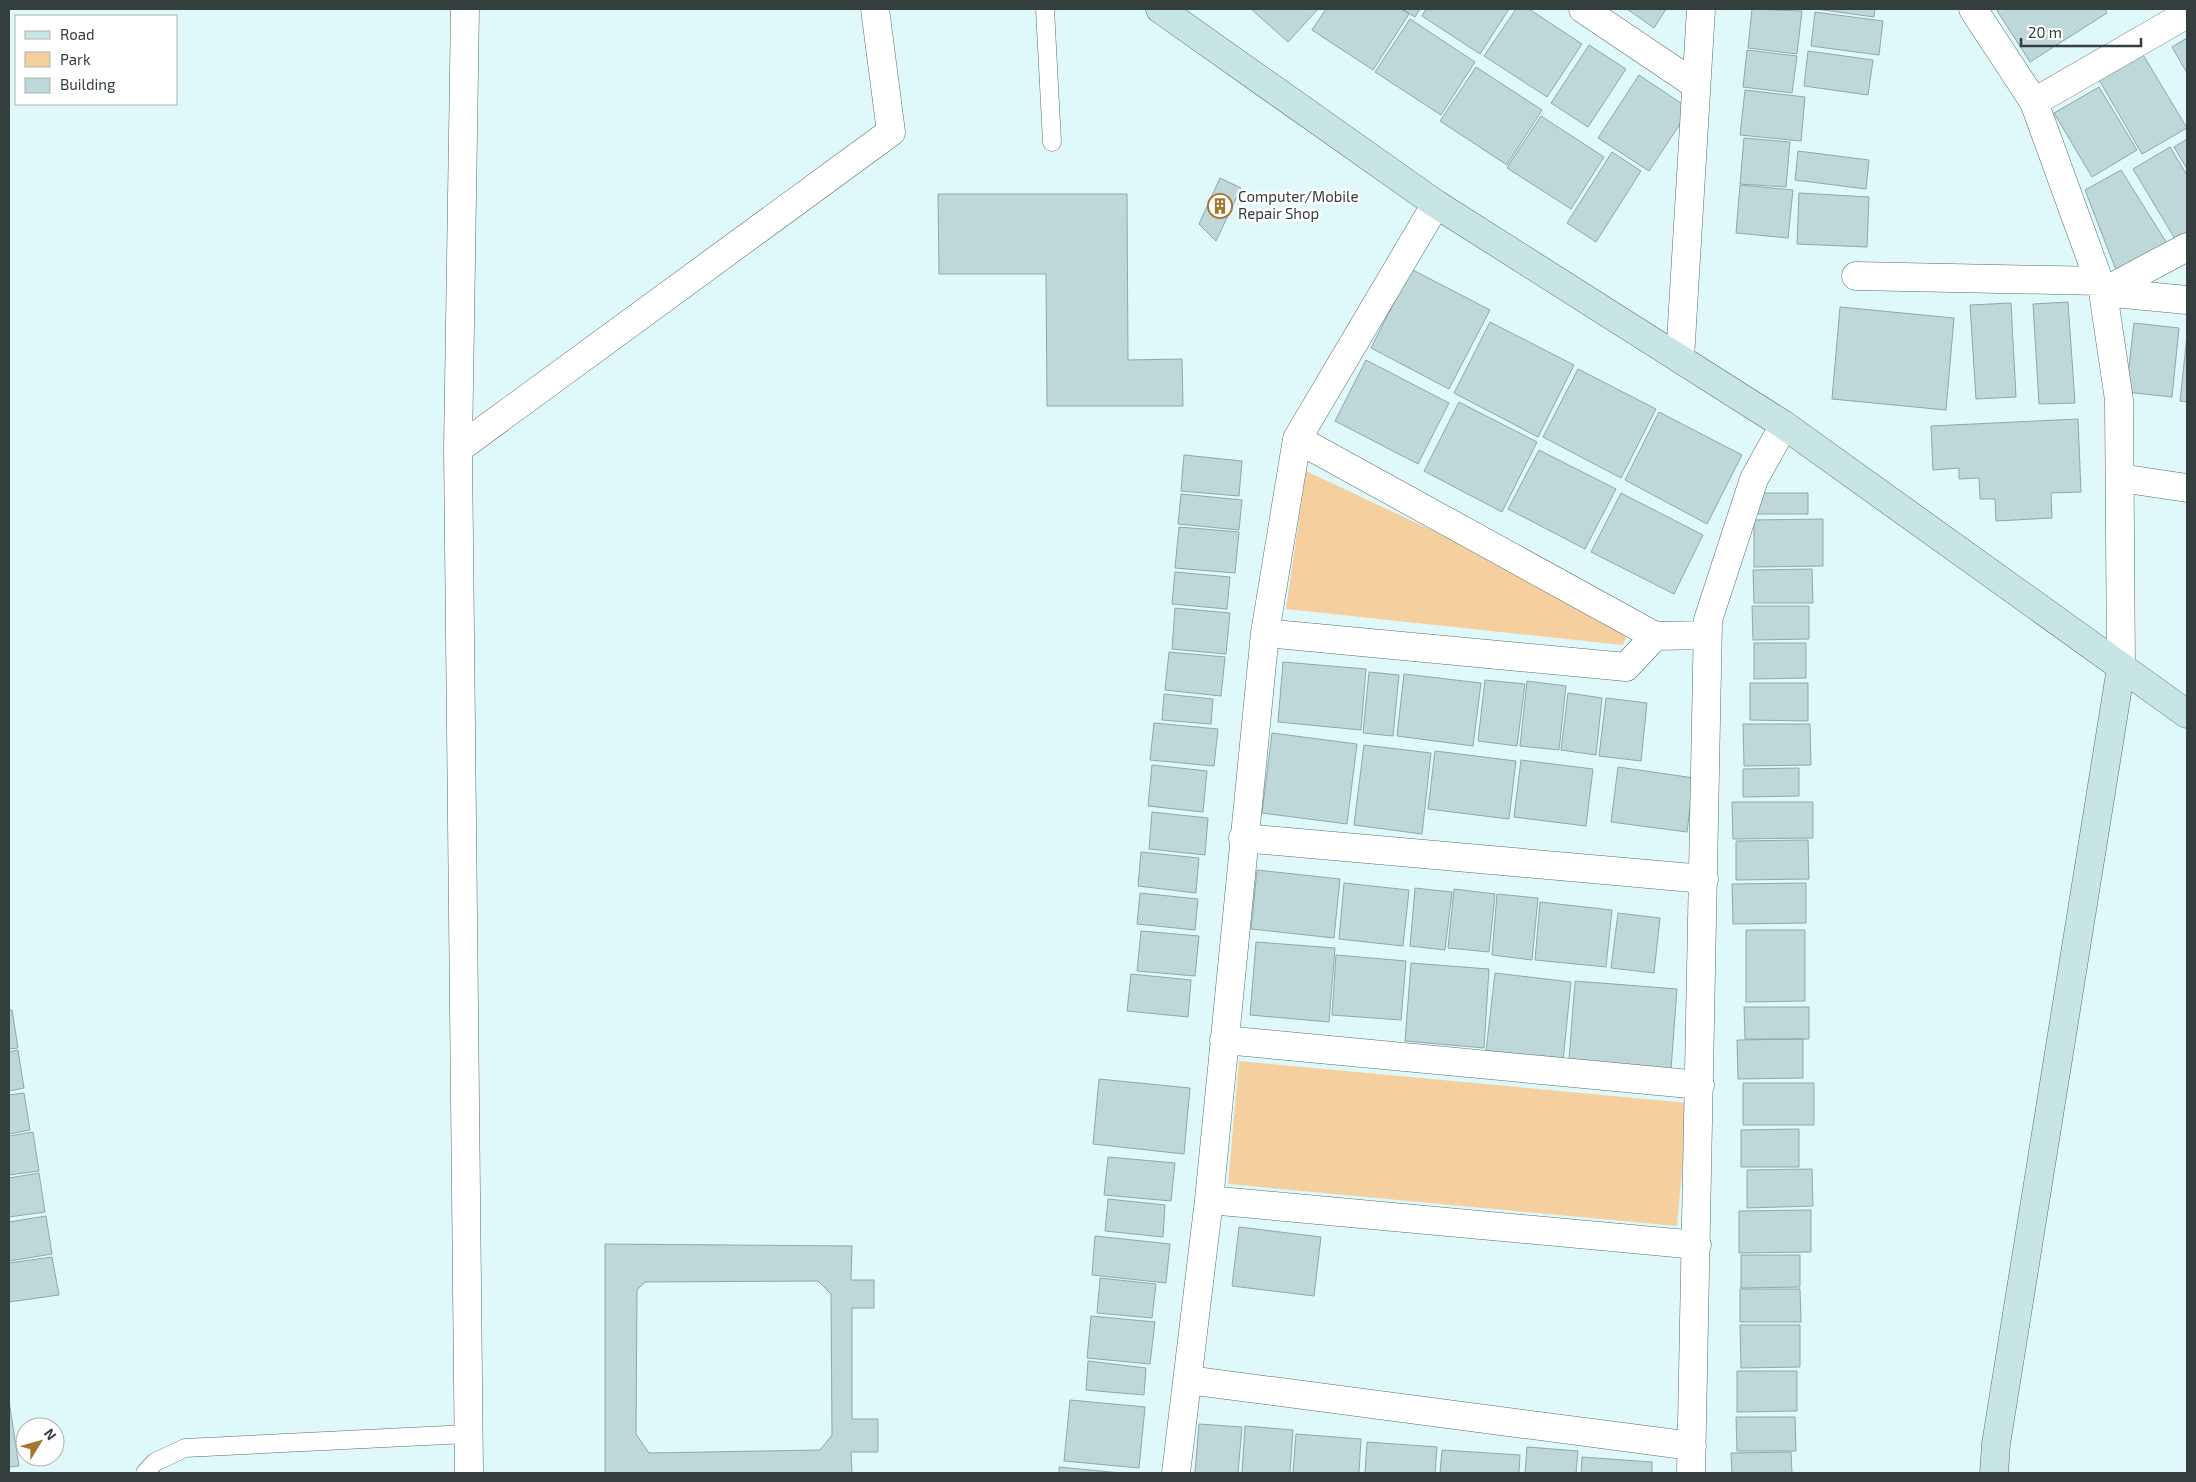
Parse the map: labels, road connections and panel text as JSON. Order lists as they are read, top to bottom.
{
  "places": {
    "building": ["Computer/Mobile Repair Shop"]
  },
  "legend": ["Road", "Park", "Building"],
  "scale_bar": "20 m",
  "north": "top right"
}
